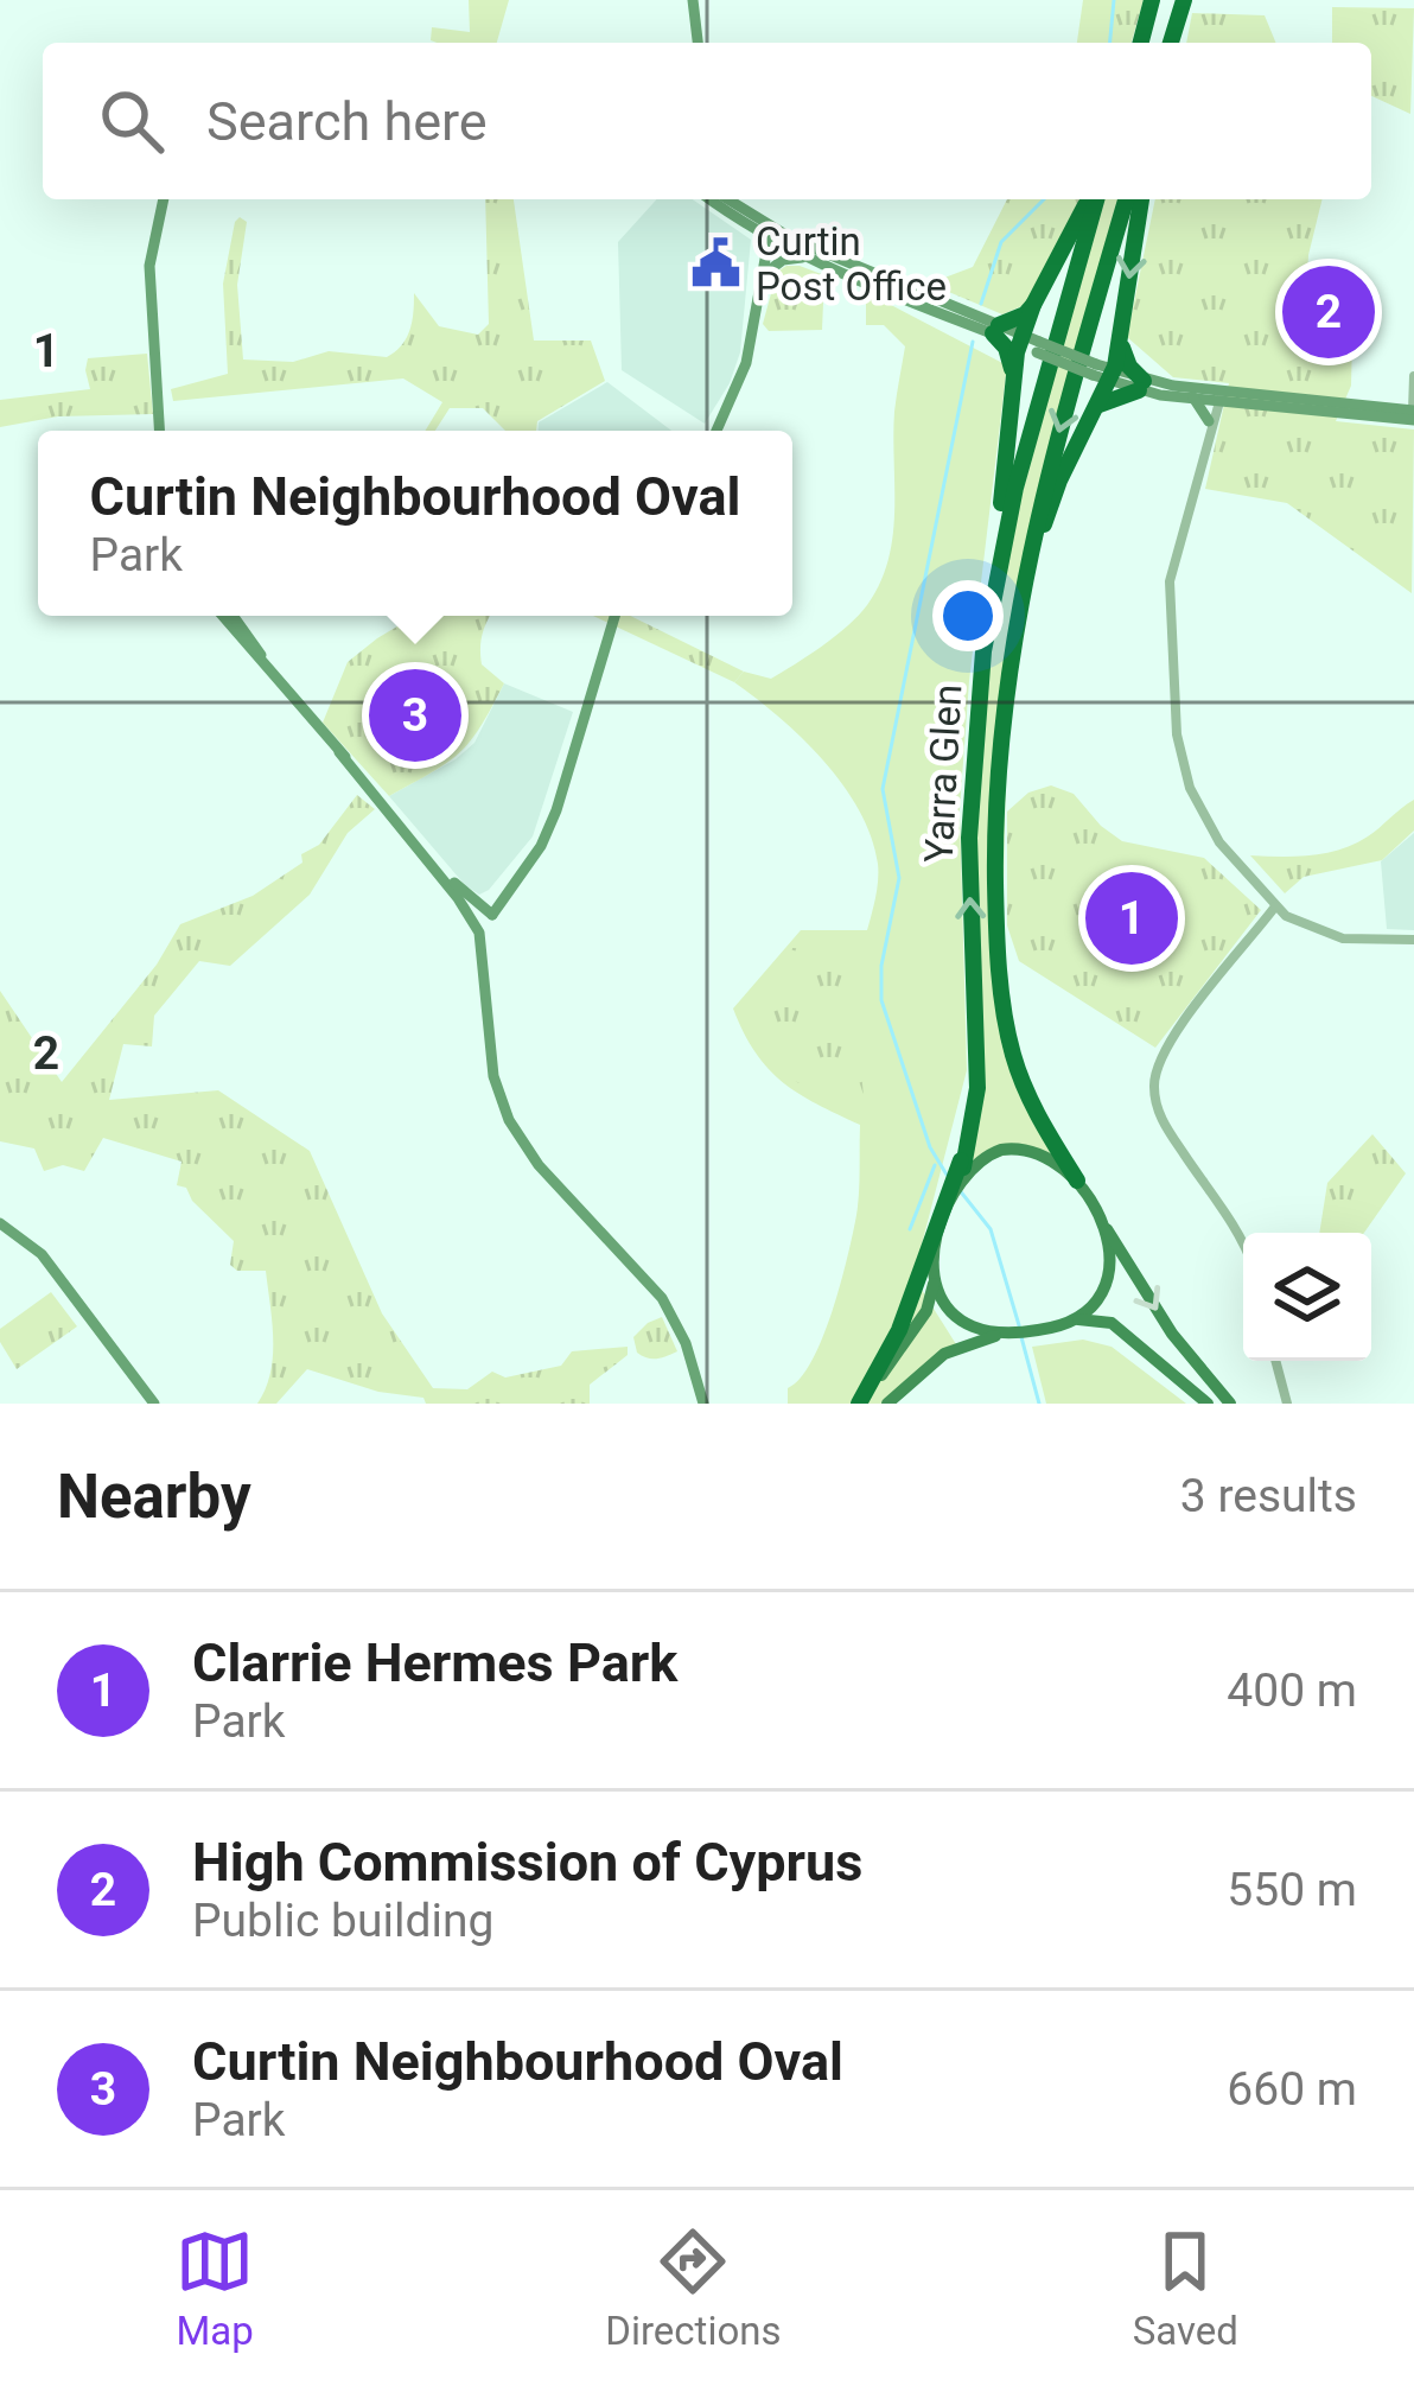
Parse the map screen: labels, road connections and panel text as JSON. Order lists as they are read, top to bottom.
{
  "streets": {
    "highway": ["Yarra Glen"]
  },
  "places": {
    "public building": ["Curtin Post Office"]
  },
  "page": {
    "search": "Search here",
    "pins": ["2", "3", "1"],
    "popup": ["Curtin Neighbourhood Oval", "Park"],
    "heading": ["Nearby", "3 results"],
    "list": [
      {
        "mark": "1",
        "name": "Clarrie Hermes Park",
        "note": "Park",
        "value": "400 m"
      },
      {
        "mark": "2",
        "name": "High Commission of Cyprus",
        "note": "Public building",
        "value": "550 m"
      },
      {
        "mark": "3",
        "name": "Curtin Neighbourhood Oval",
        "note": "Park",
        "value": "660 m"
      }
    ],
    "nav": ["Map", "Directions", "Saved"]
  },
  "grid": {
    "rows": ["1", "2"]
  }
}
